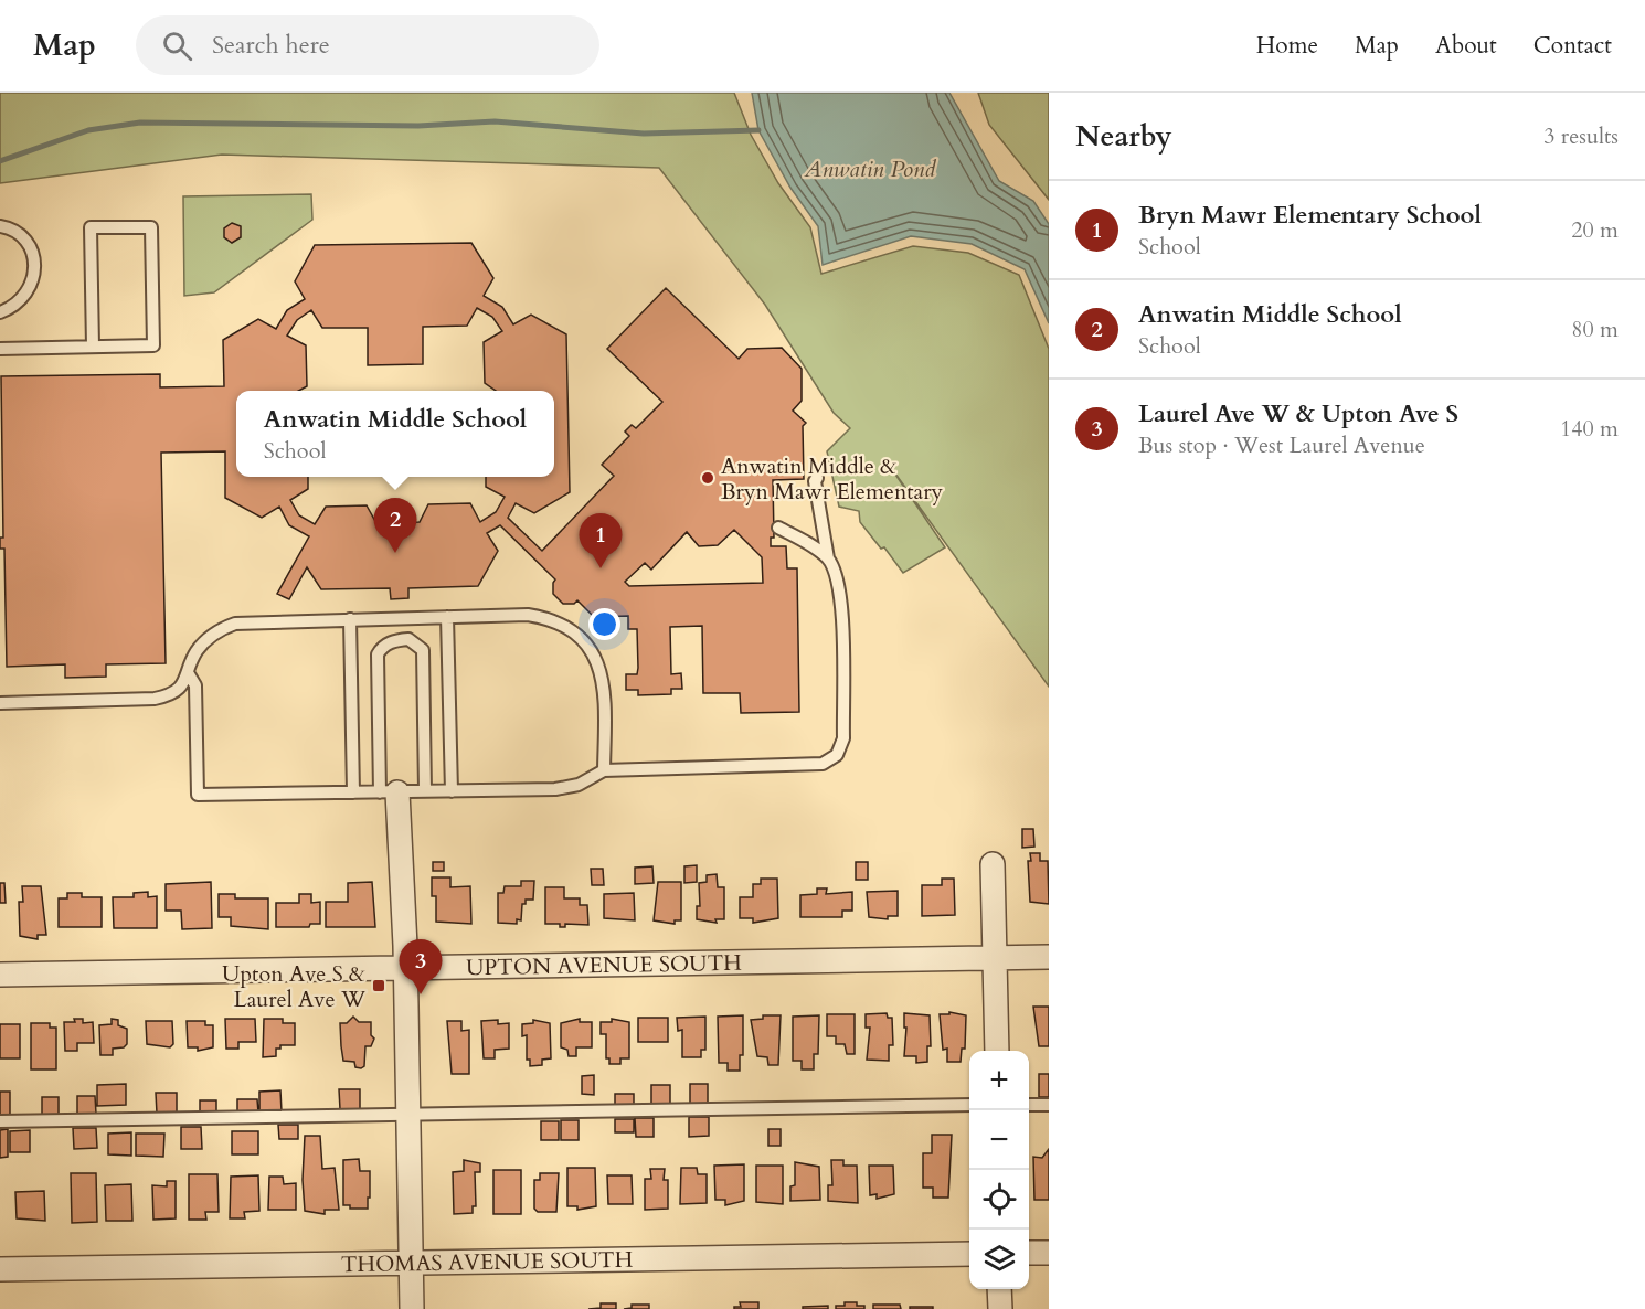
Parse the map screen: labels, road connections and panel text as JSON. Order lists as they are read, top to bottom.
{
  "streets": {
    "street": ["UPTON AVENUE SOUTH", "THOMAS AVENUE SOUTH"]
  },
  "water": ["Anwatin Pond"],
  "places": {
    "other": ["Anwatin Middle & Bryn Mawr Elementary"],
    "transit": ["Upton Ave S & Laurel Ave W"]
  },
  "page": {
    "header": "Map",
    "search": "Search here",
    "nav": [
      "Home",
      "Map",
      "About",
      "Contact"
    ],
    "heading": ["Nearby", "3 results"],
    "list": [
      {
        "mark": "1",
        "name": "Bryn Mawr Elementary School",
        "note": "School",
        "value": "20 m"
      },
      {
        "mark": "2",
        "name": "Anwatin Middle School",
        "note": "School",
        "value": "80 m"
      },
      {
        "mark": "3",
        "name": "Laurel Ave W & Upton Ave S",
        "note": "Bus stop · West Laurel Avenue",
        "value": "140 m"
      }
    ],
    "popup": ["Anwatin Middle School", "School"],
    "pins": ["2", "1", "3"],
    "map_buttons": ["+", "−"]
  }
}
